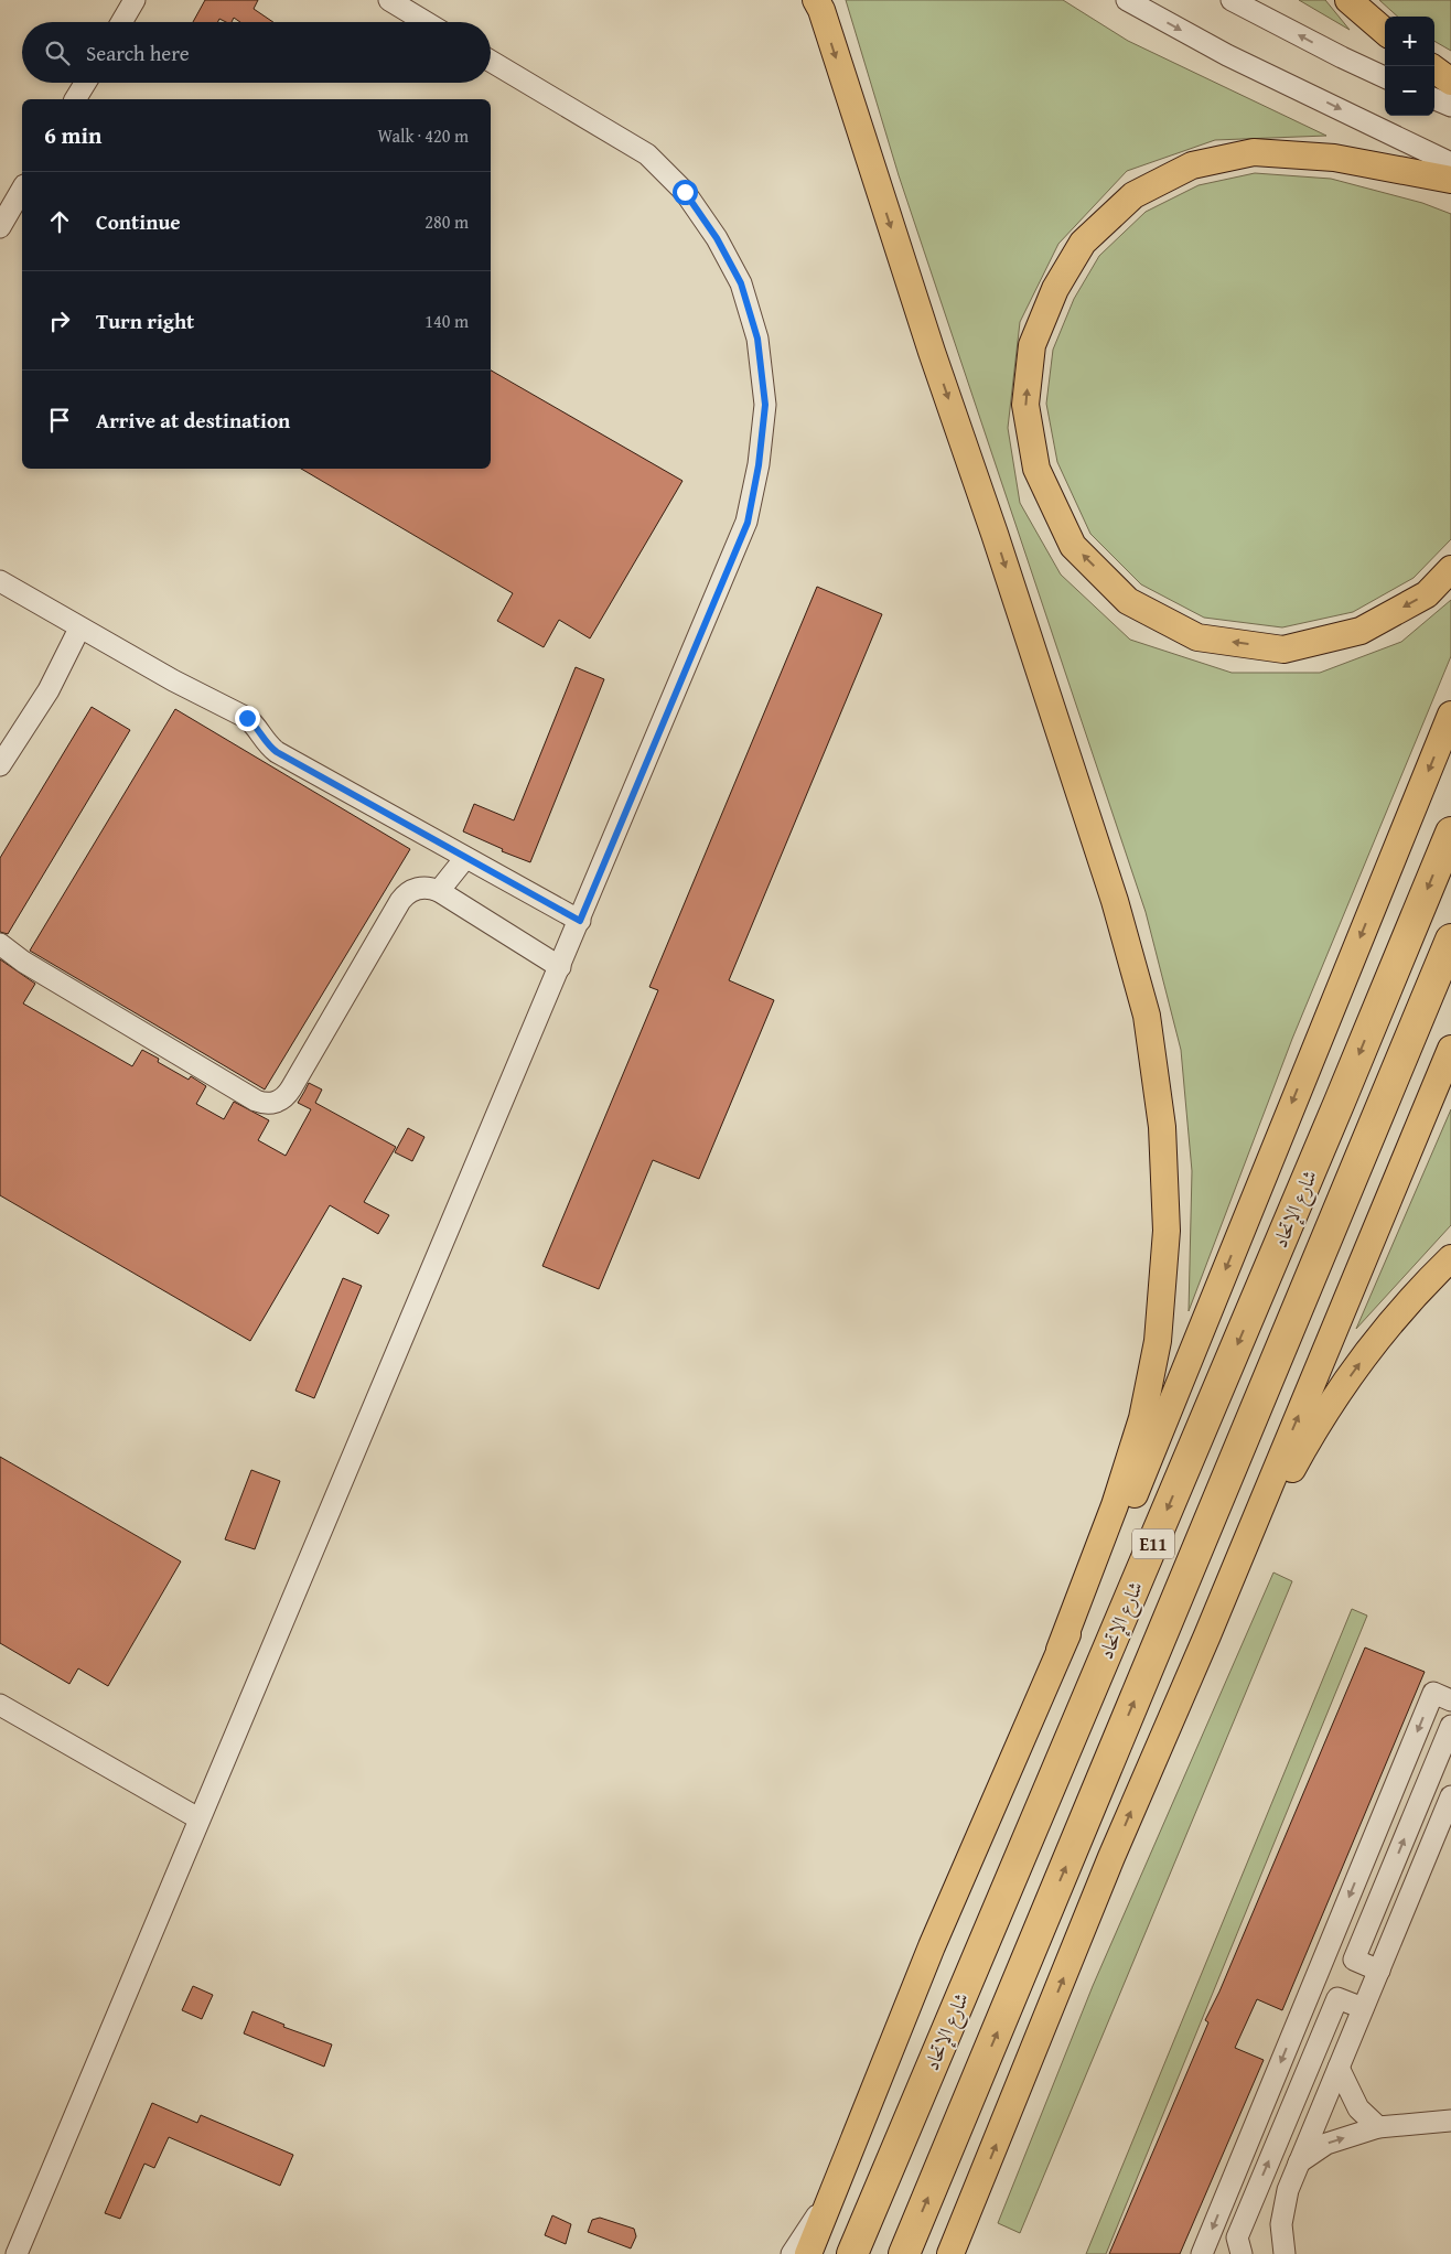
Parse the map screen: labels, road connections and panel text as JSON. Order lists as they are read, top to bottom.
{
  "streets": {
    "highway": ["شارع الإتحاد", "E11"]
  },
  "page": {
    "map_buttons": ["+", "−"],
    "search": "Search here",
    "heading": ["6 min", "Walk · 420 m"],
    "list": [
      ["Continue", "280 m"],
      ["Turn right", "140 m"],
      "Arrive at destination"
    ]
  }
}
